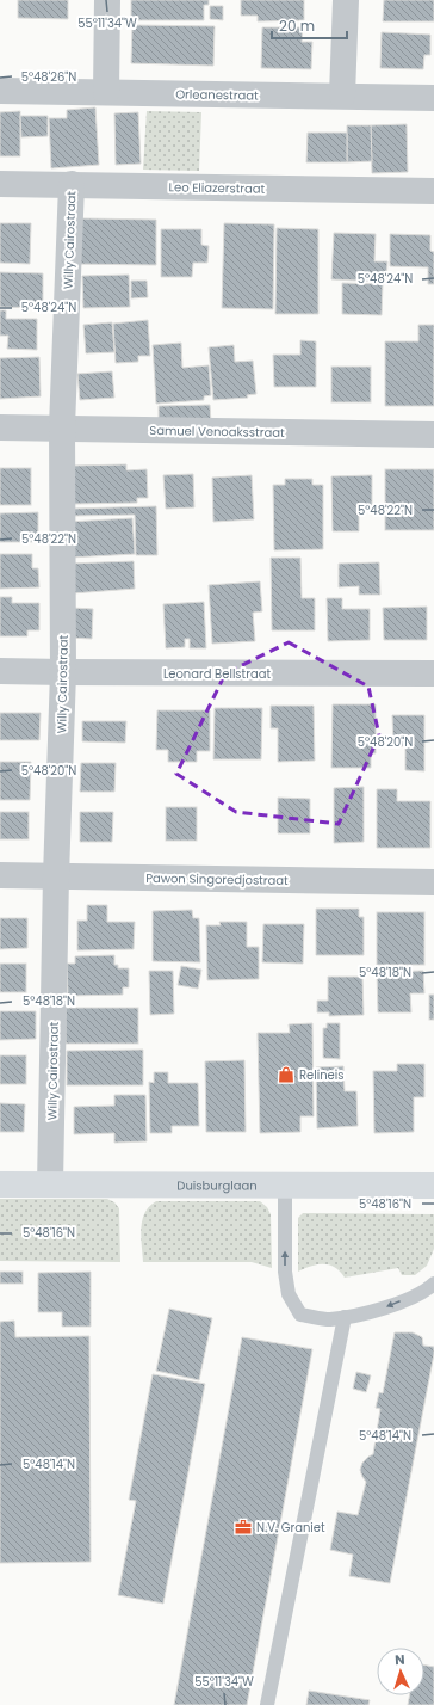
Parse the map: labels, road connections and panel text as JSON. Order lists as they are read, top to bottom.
{
  "streets": {
    "street": [
      "Orleanestraat",
      "Leo Eliazerstraat",
      "Willy Cairostraat",
      "Samuel Venoaksstraat",
      "Leonard Bellstraat",
      "Pawon Singoredjostraat",
      "Duisburglaan"
    ]
  },
  "crossings": [
    ["Leo Eliazerstraat", "Willy Cairostraat"],
    ["Willy Cairostraat", "Samuel Venoaksstraat"],
    ["Willy Cairostraat", "Leonard Bellstraat"],
    ["Willy Cairostraat", "Pawon Singoredjostraat"],
    ["Willy Cairostraat", "Duisburglaan"]
  ],
  "places": {
    "shop": ["Relineis"],
    "office": ["N.V. Graniet"]
  },
  "scale_bar": "20 m",
  "north": "top",
  "coordinates": [
    "55°11'34\"W",
    "5°48'26\"N",
    "5°48'24\"N",
    "5°48'22\"N",
    "5°48'20\"N",
    "5°48'18\"N",
    "5°48'16\"N",
    "5°48'14\"N"
  ]
}
